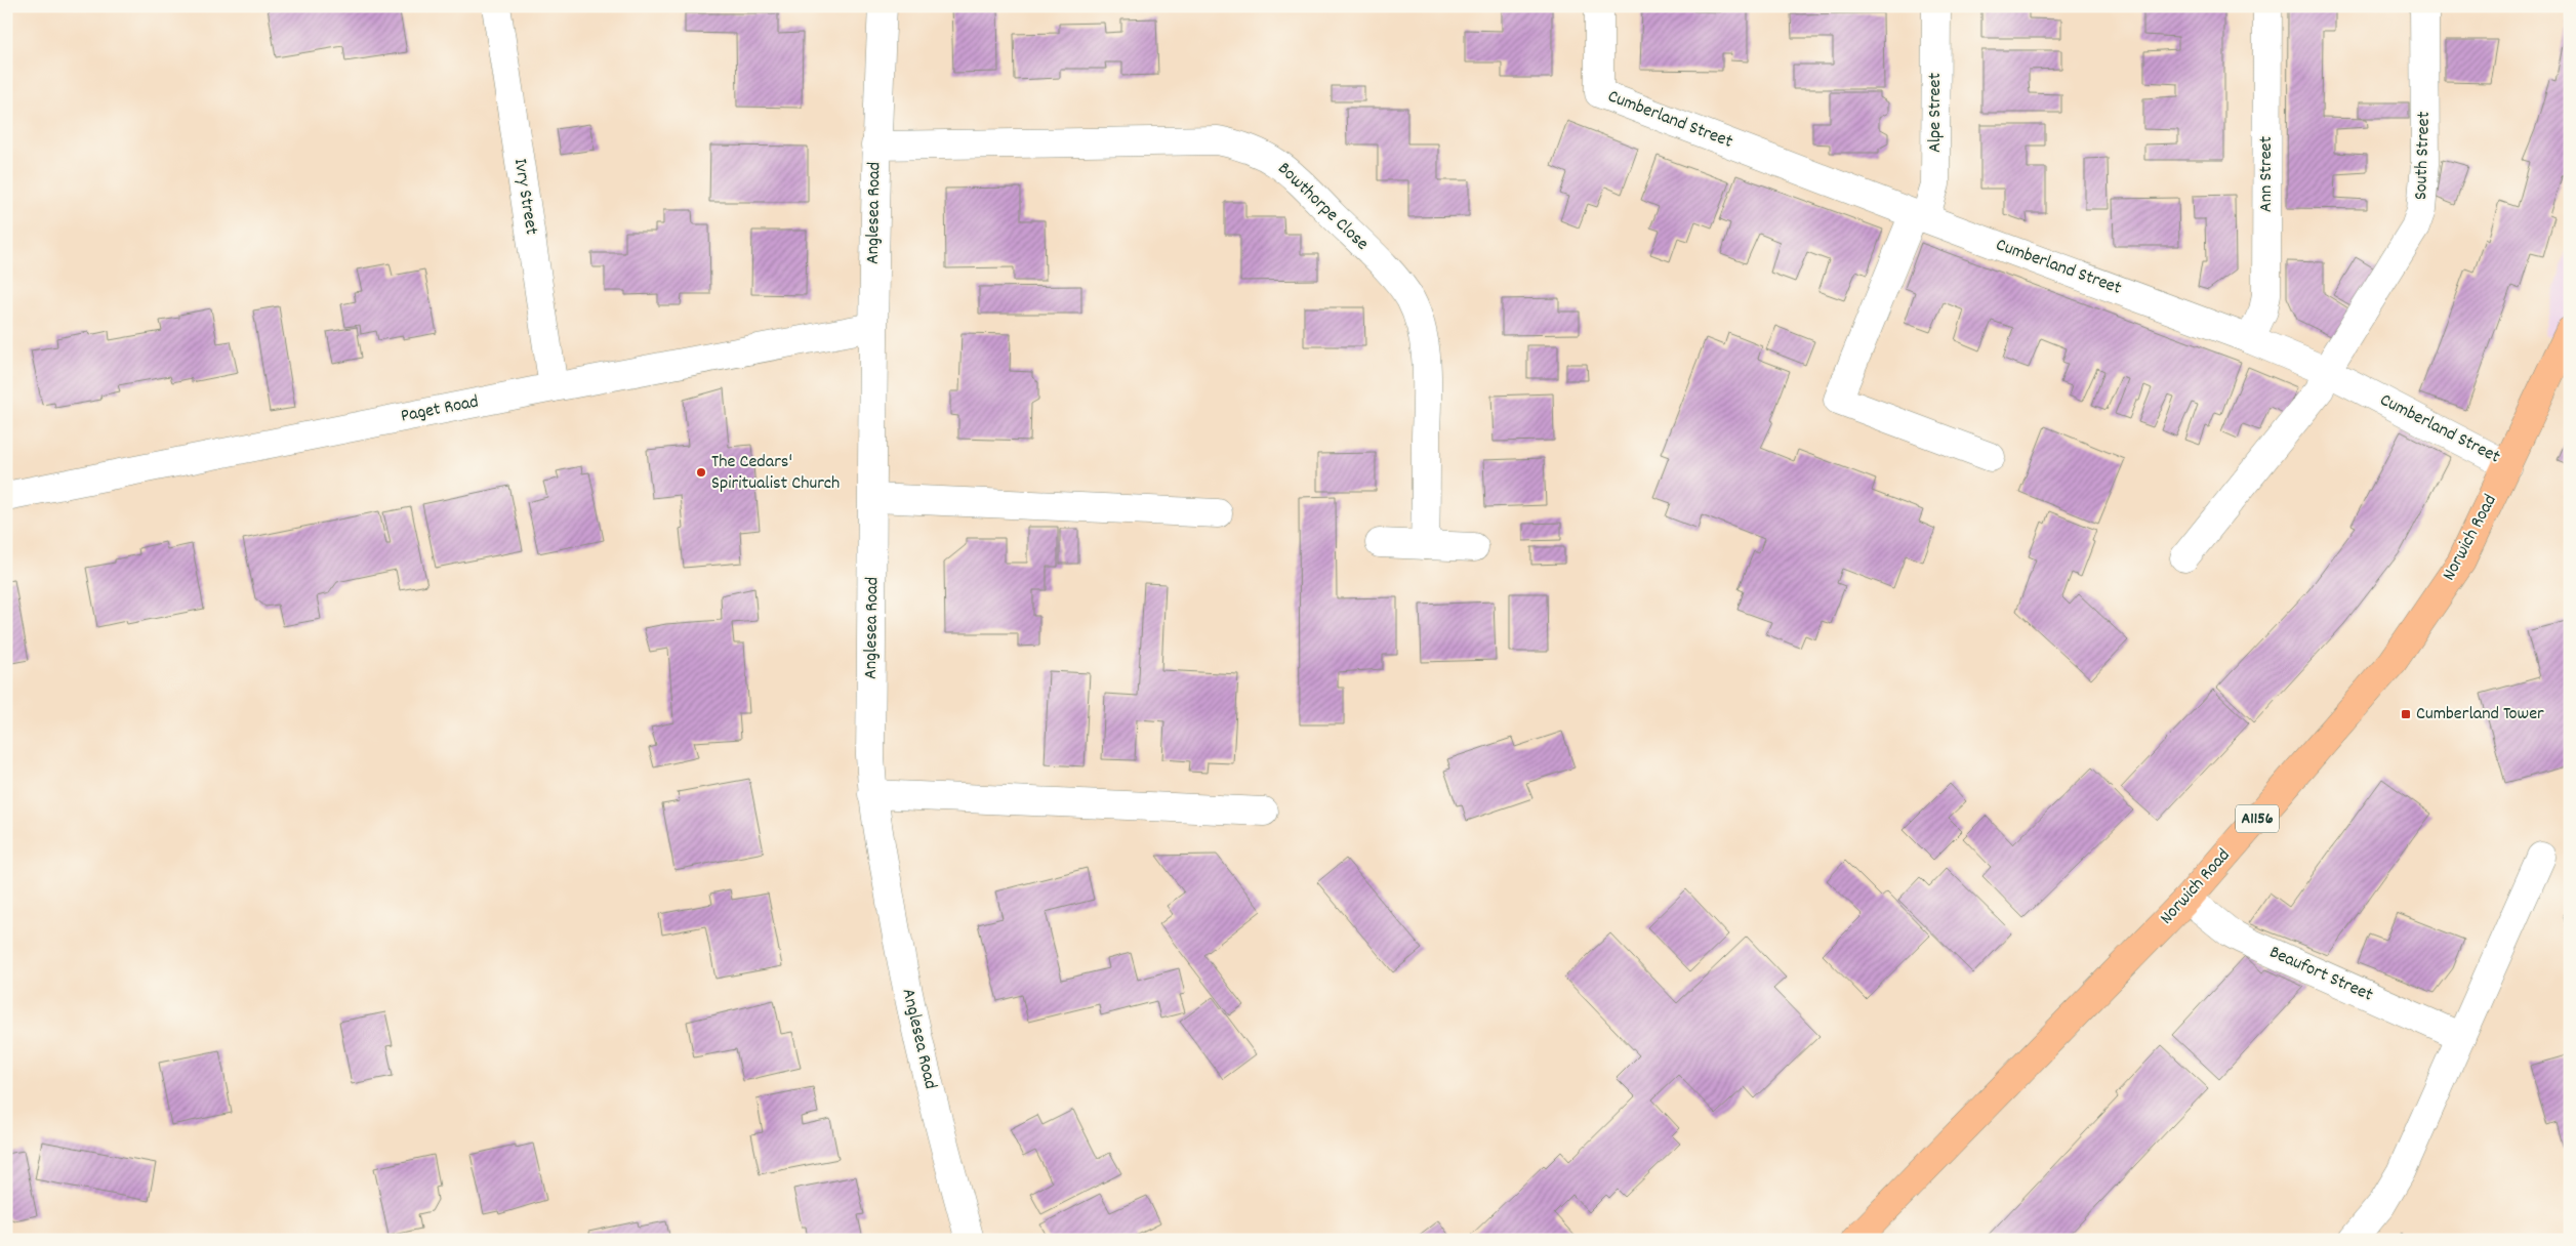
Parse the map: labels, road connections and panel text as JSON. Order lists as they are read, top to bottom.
{
  "streets": {
    "main road": ["Norwich Road", "A1156"],
    "street": [
      "Alpe Street",
      "Cumberland Street",
      "South Street",
      "Ann Street",
      "Ivry Street",
      "Bowthorpe Close",
      "Anglesea Road",
      "Paget Road",
      "Beaufort Street"
    ]
  },
  "crossings": [
    ["Alpe Street", "Cumberland Street"],
    ["Cumberland Street", "South Street"],
    ["Cumberland Street", "Ann Street"],
    ["Cumberland Street", "Norwich Road"],
    ["Ivry Street", "Paget Road"],
    ["Bowthorpe Close", "Anglesea Road"],
    ["Anglesea Road", "Paget Road"],
    ["Norwich Road", "Beaufort Street"]
  ],
  "places": {
    "other": ["The Cedars' Spiritualist Church"],
    "transit": ["Cumberland Tower"]
  }
}
